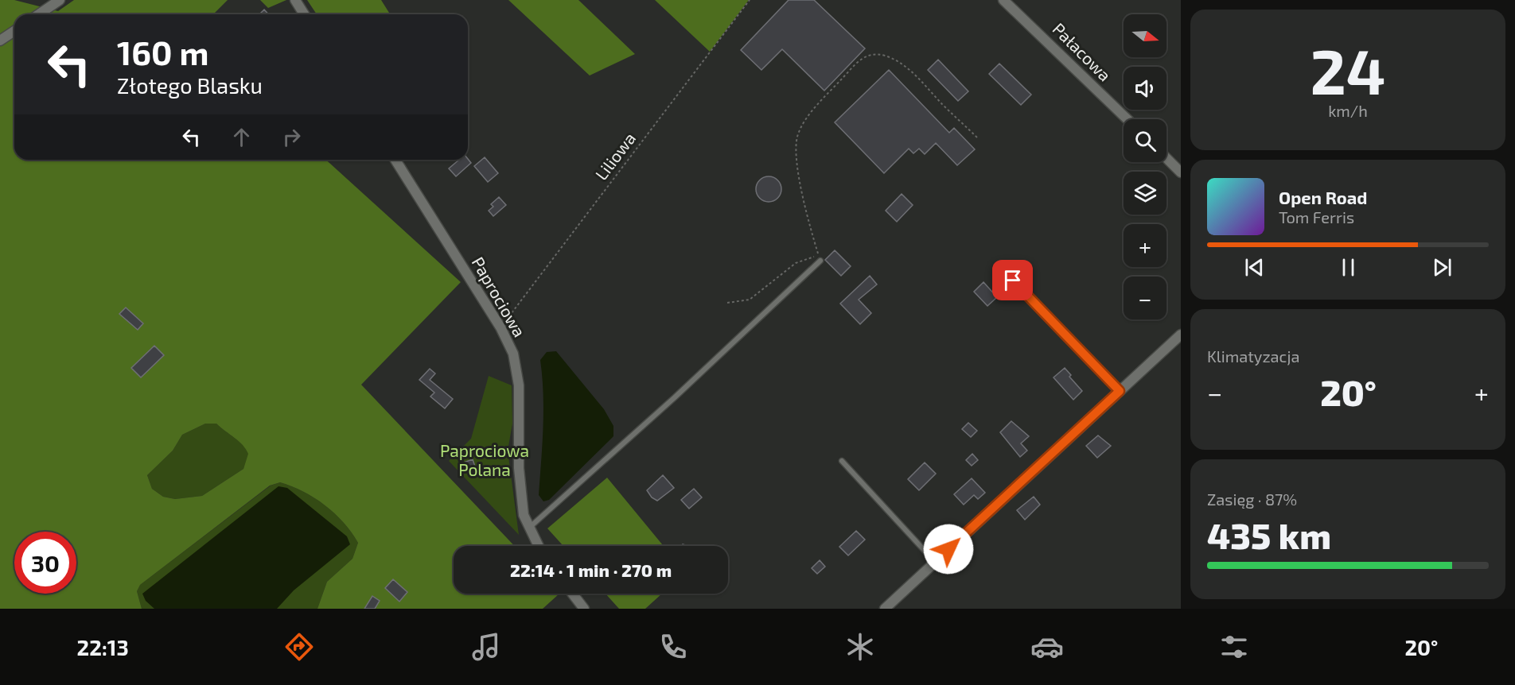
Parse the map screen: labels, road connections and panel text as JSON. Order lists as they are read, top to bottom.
{
  "streets": {
    "street": ["Pałacowa", "Paprociowa"],
    "path": ["Liliowa"]
  },
  "crossings": [
    ["Liliowa", "Paprociowa"]
  ],
  "parks": ["Paprociowa Polana"],
  "north": "right",
  "page": {
    "tile": [
      ["24", "km/h"],
      "Klimatyzacja",
      ["Zasięg · 87%", "435 km"]
    ],
    "map_buttons": ["+", "−"],
    "turn": ["160 m", "Złotego Blasku"],
    "song": ["Open Road", "Tom Ferris"],
    "heat": ["−", "20°", "+"],
    "limit": "30",
    "trip": "22:14 · 1 min · 270 m",
    "tabs": ["22:13", "20°"]
  }
}
